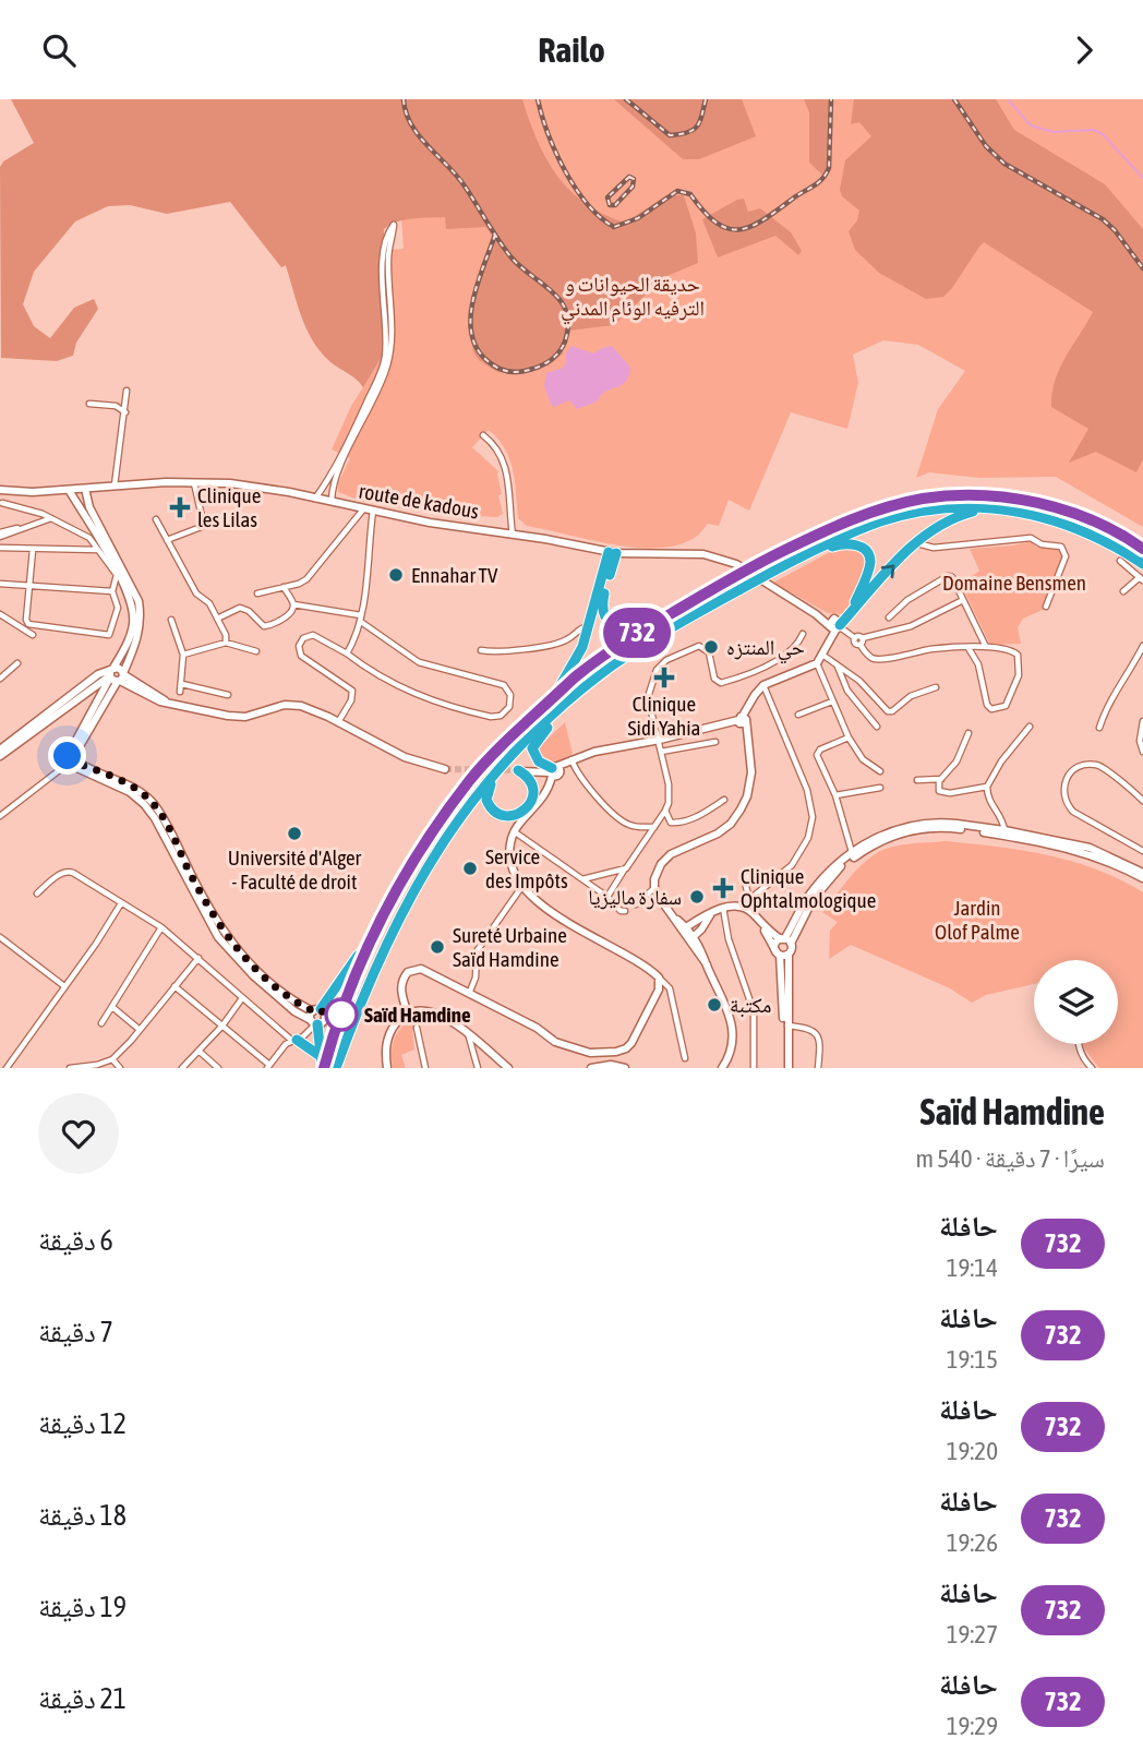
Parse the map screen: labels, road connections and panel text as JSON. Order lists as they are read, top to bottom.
{
  "streets": {
    "main road": ["route de kadous"]
  },
  "parks": ["حديقة الحيوانات و الترفيه الوئام المدني", "Domaine Bensmen", "Jardin Olof Palme"],
  "places": {
    "health": ["Clinique les Lilas", "Clinique Sidi Yahia", "Clinique Ophtalmologique"],
    "other": [
      "Ennahar TV",
      "حي المنتزه",
      "Université d'Alger - Faculté de droit",
      "Service des Impôts",
      "سفارة ماليزيا",
      "Sureté Urbaine Saïd Hamdine",
      "مكتبة",
      "Saïd Hamdine"
    ]
  },
  "lines": ["bus line 732"],
  "page": {
    "header": "Railo",
    "on_map": "732",
    "heading": ["Saïd Hamdine", "سيرًا · 7 دقيقة · 540 m"],
    "list": [
      {
        "mark": "732",
        "name": "حافلة",
        "note": "19:14",
        "value": "6 دقيقة"
      },
      {
        "mark": "732",
        "name": "حافلة",
        "note": "19:15",
        "value": "7 دقيقة"
      },
      {
        "mark": "732",
        "name": "حافلة",
        "note": "19:20",
        "value": "12 دقيقة"
      },
      {
        "mark": "732",
        "name": "حافلة",
        "note": "19:26",
        "value": "18 دقيقة"
      },
      {
        "mark": "732",
        "name": "حافلة",
        "note": "19:27",
        "value": "19 دقيقة"
      },
      {
        "mark": "732",
        "name": "حافلة",
        "note": "19:29",
        "value": "21 دقيقة"
      }
    ]
  }
}
